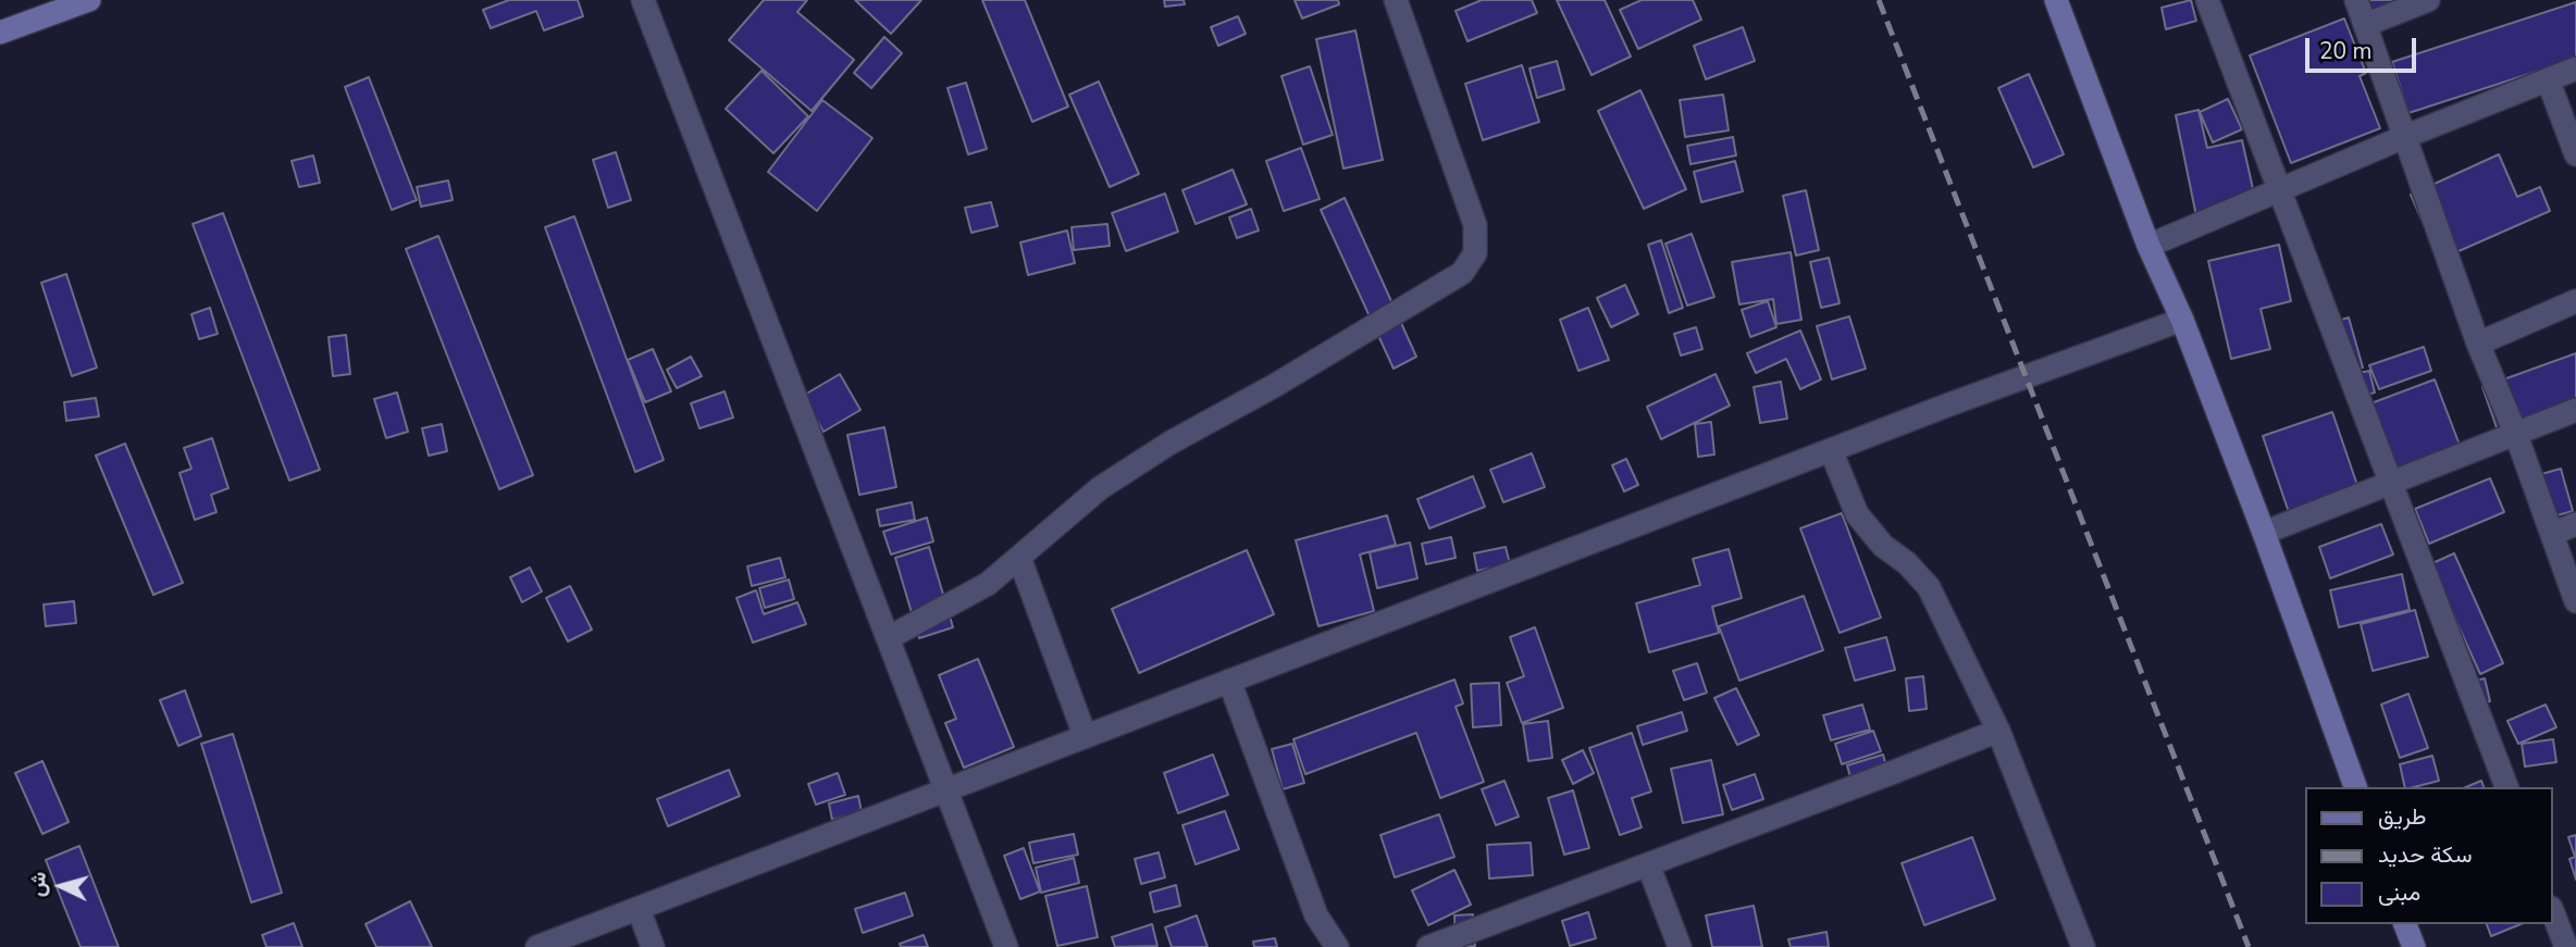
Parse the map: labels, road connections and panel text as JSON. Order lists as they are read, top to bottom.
{
  "legend": ["طريق", "سكة حديد", "مبنى"],
  "scale_bar": "20 m",
  "north": "left"
}
